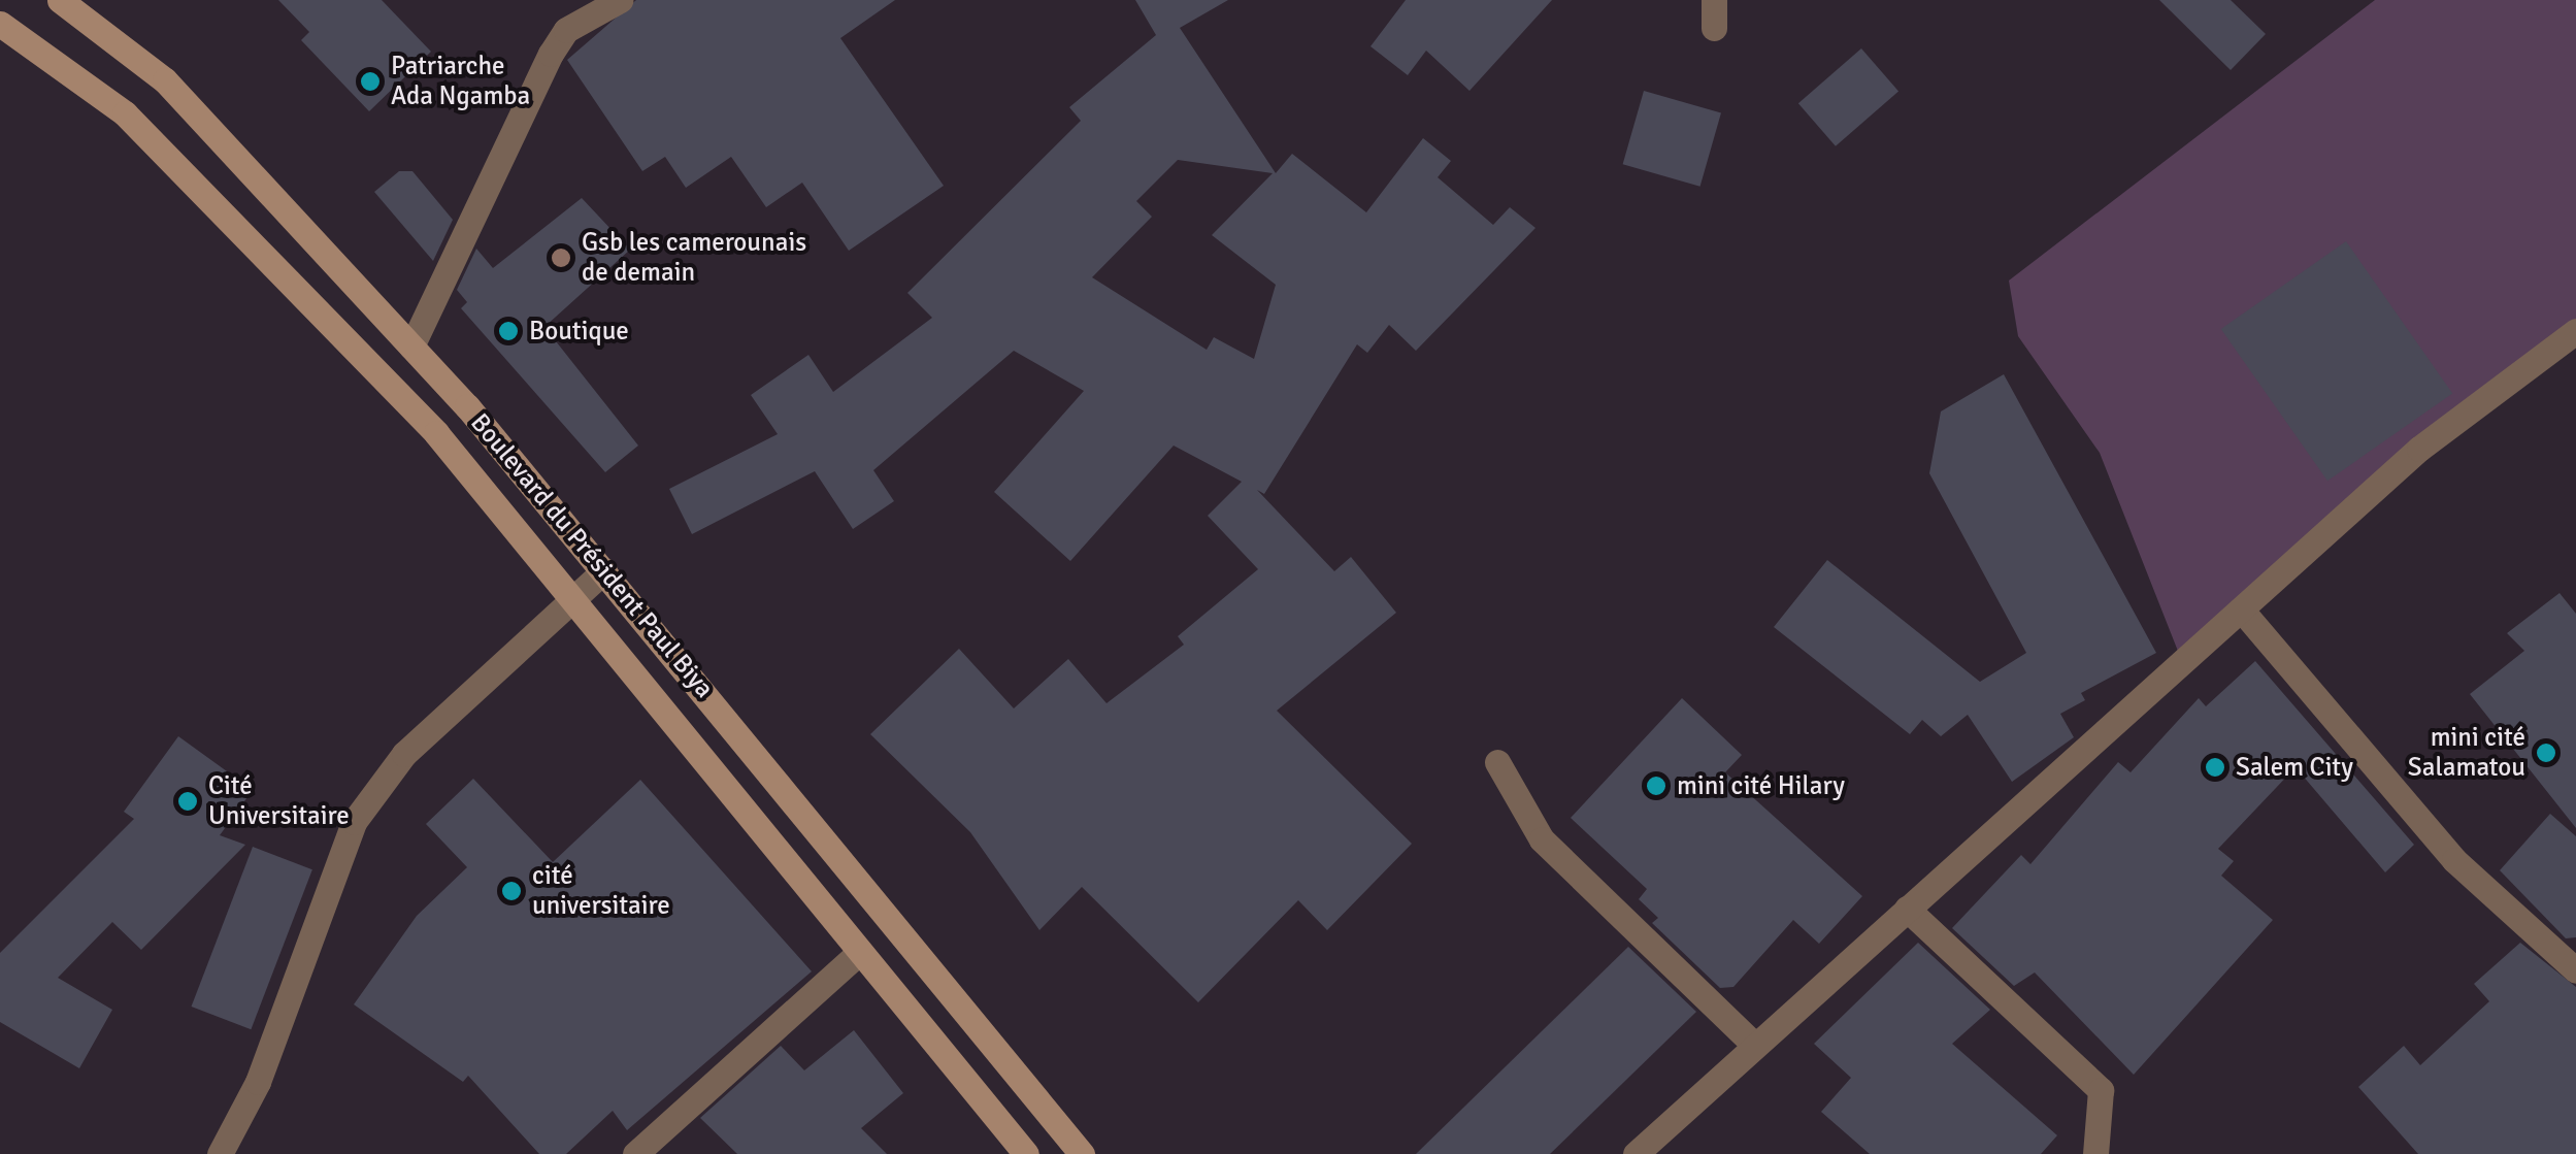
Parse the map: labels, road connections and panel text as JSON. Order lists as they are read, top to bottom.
{
  "streets": {
    "main road": ["Boulevard du Président Paul Biya"]
  },
  "places": [
    "Patriarche Ada Ngamba",
    "Gsb les camerounais de demain",
    "Boutique",
    "mini cité Salamatou",
    "Salem City",
    "mini cité Hilary",
    "Cité Universitaire",
    "cité universitaire"
  ]
}
